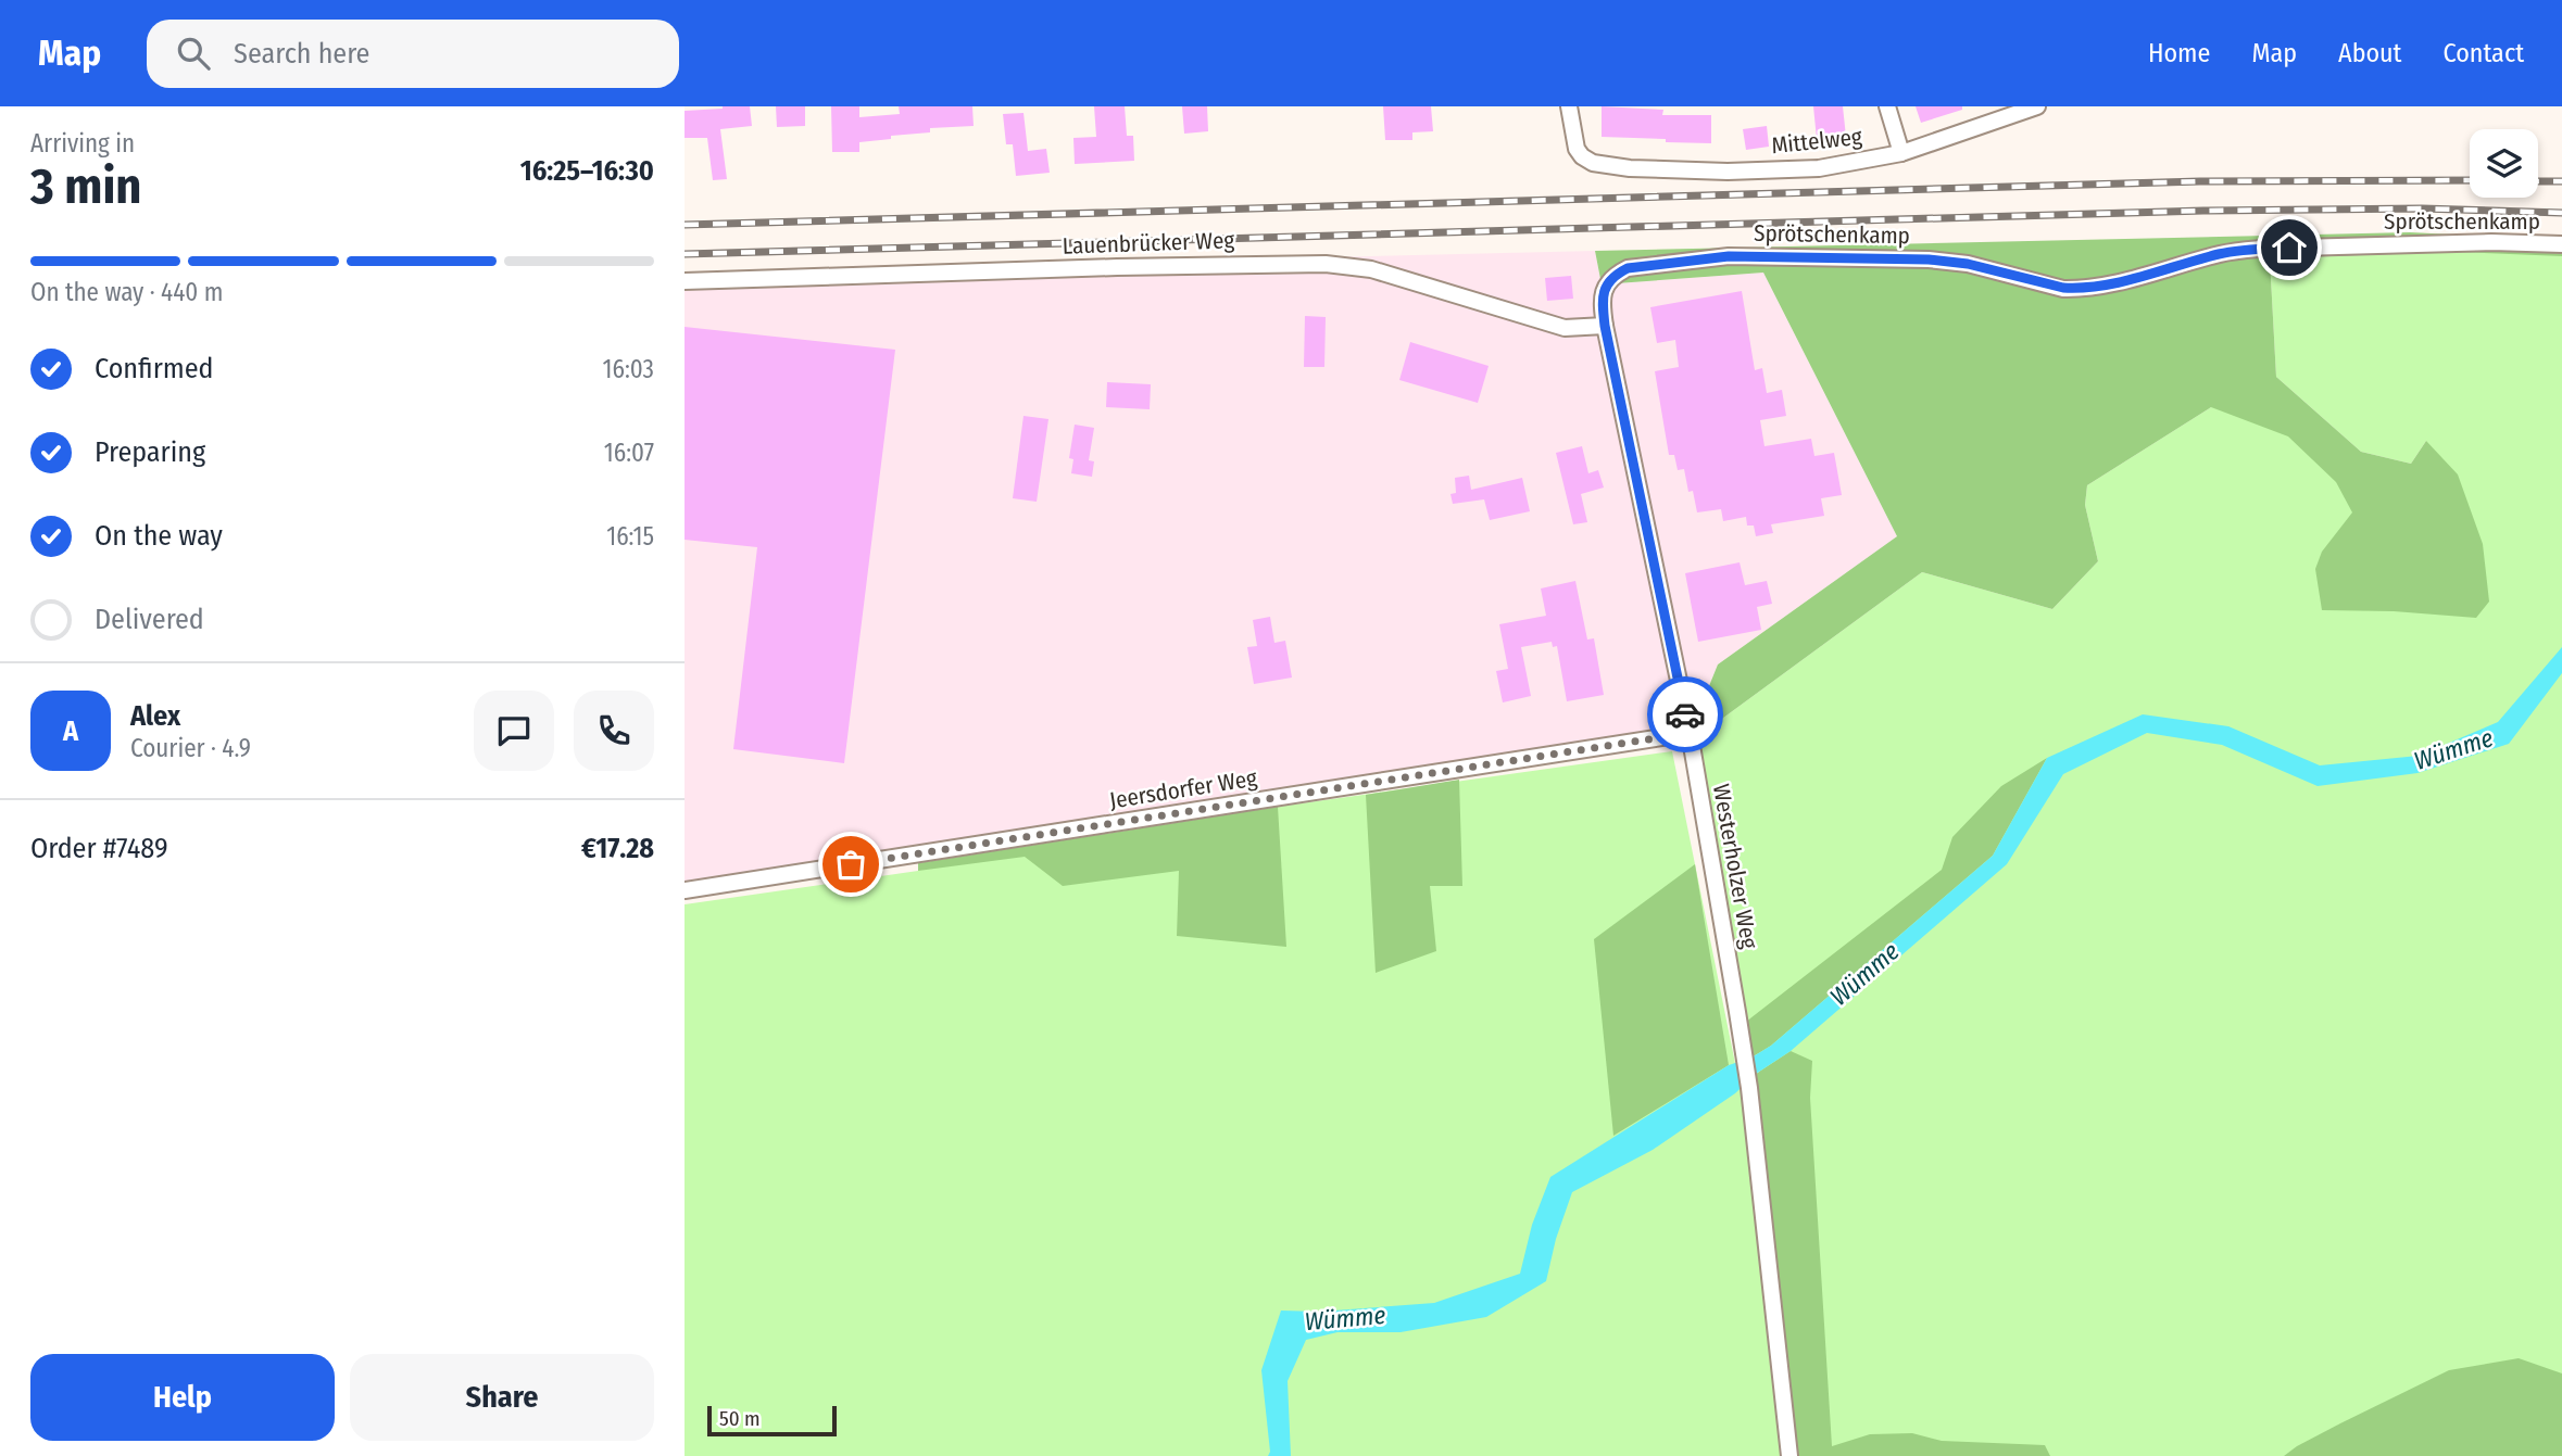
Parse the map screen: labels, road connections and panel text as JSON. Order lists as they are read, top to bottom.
{
  "streets": {
    "street": [
      "Mittelweg",
      "Sprötschenkamp",
      "Lauenbrücker Weg",
      "Jeersdorfer Weg",
      "Westerholzer Weg"
    ]
  },
  "crossings": [
    ["Sprötschenkamp", "Westerholzer Weg"],
    ["Lauenbrücker Weg", "Westerholzer Weg"],
    ["Jeersdorfer Weg", "Westerholzer Weg"]
  ],
  "water": ["Wümme"],
  "scale_bar": "50 m",
  "page": {
    "header": "Map",
    "search": "Search here",
    "nav": [
      "Home",
      "Map",
      "About",
      "Contact"
    ],
    "heading": ["3 min", "Arriving in", "16:25–16:30"],
    "panel": [
      "Alex",
      "Courier · 4.9",
      "Order #7489",
      "€17.28"
    ],
    "bar": "On the way · 440 m",
    "list": [
      ["Confirmed", "16:03"],
      ["Preparing", "16:07"],
      ["On the way", "16:15"],
      "Delivered"
    ],
    "round": "A",
    "buttons": ["Help", "Share"],
    "scale": "50 m"
  }
}
